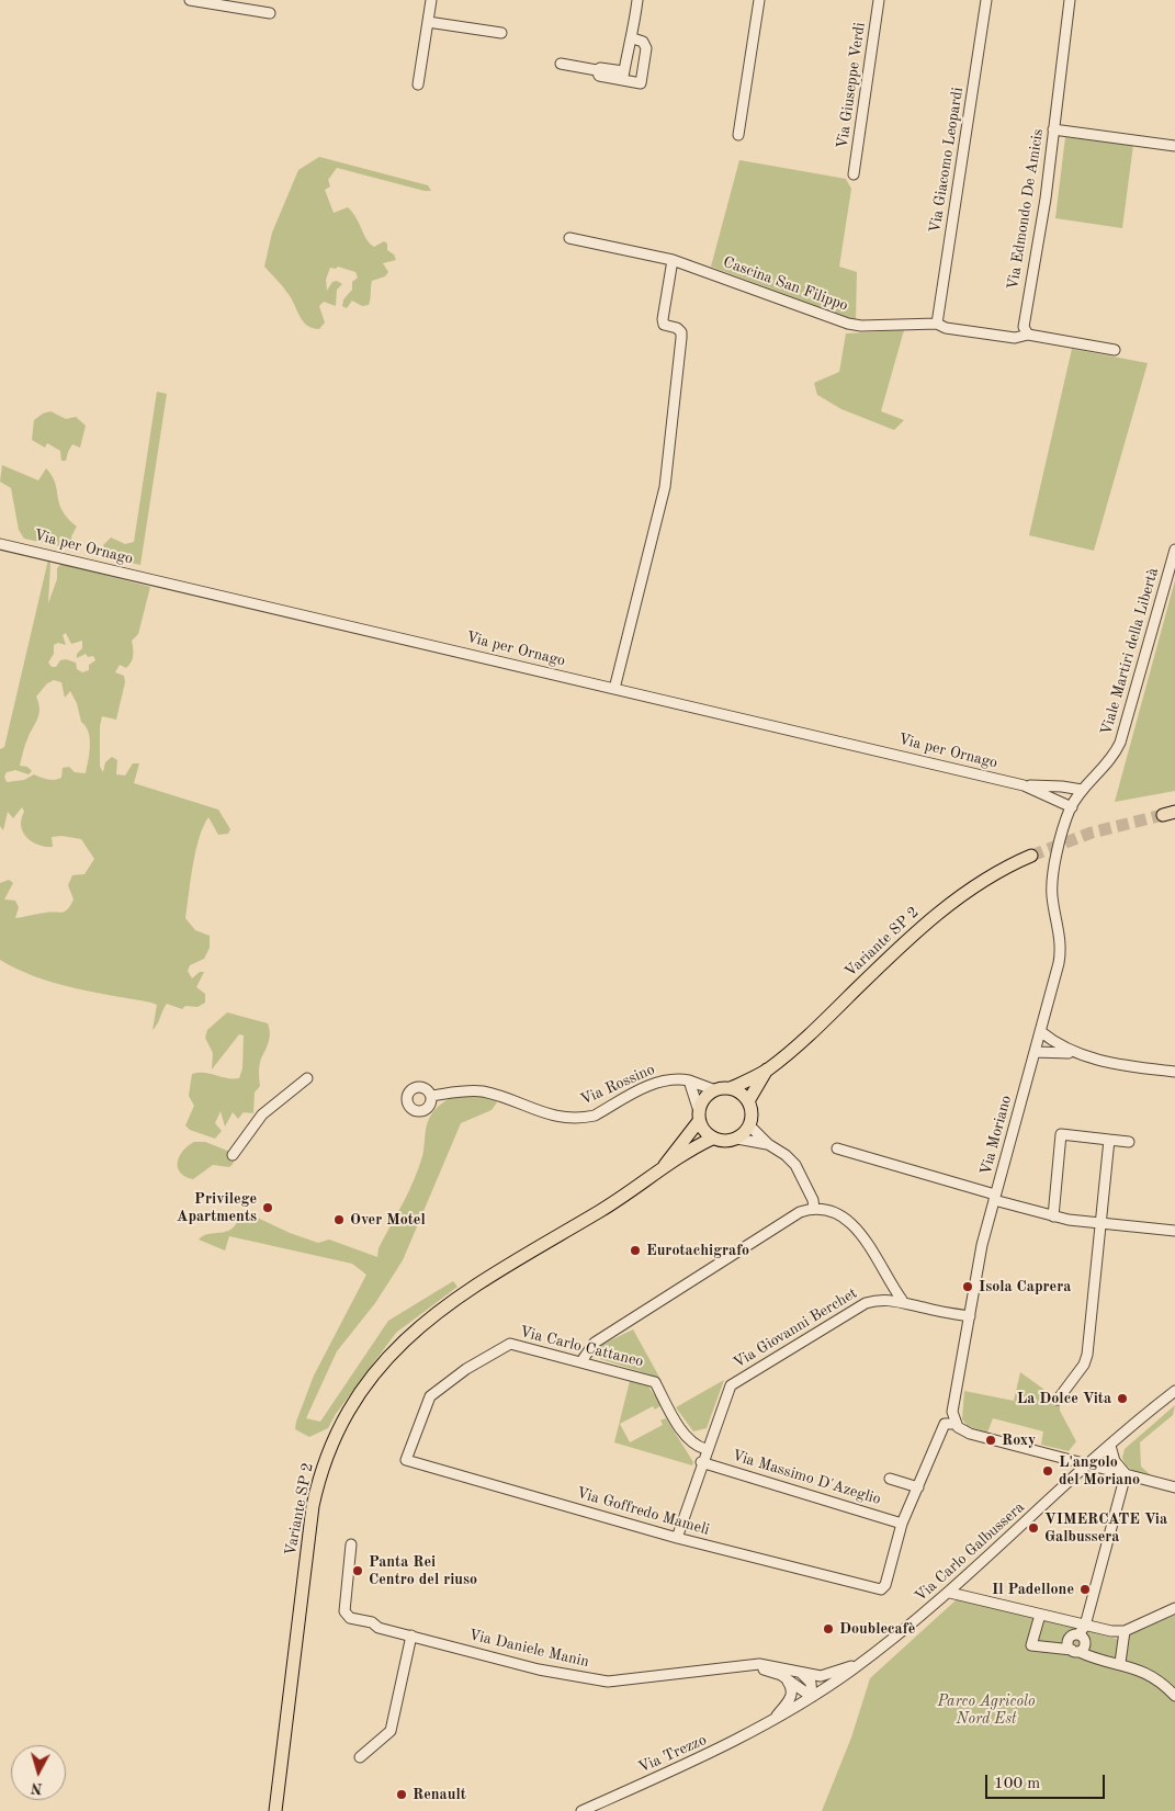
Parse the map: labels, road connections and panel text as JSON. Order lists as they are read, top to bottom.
{
  "streets": {
    "main road": ["Variante SP 2"],
    "street": [
      "Via Giuseppe Verdi",
      "Via Giacomo Leopardi",
      "Via Edmondo De Amicis",
      "Cascina San Filippo",
      "Via per Ornago",
      "Viale Martiri della Libertà",
      "Via Rossino",
      "Via Moriano",
      "Via Giovanni Berchet",
      "Via Carlo Cattaneo",
      "Via Massimo D'Azeglio",
      "Via Goffredo Mameli",
      "Via Carlo Galbussera",
      "Via Daniele Manin",
      "Via Trezzo"
    ]
  },
  "crossings": [
    ["Via Giacomo Leopardi", "Cascina San Filippo"],
    ["Via Edmondo De Amicis", "Cascina San Filippo"],
    ["Via per Ornago", "Viale Martiri della Libertà"],
    ["Via per Ornago", "Via Moriano"],
    ["Viale Martiri della Libertà", "Via Moriano"],
    ["Variante SP 2", "Via Rossino"],
    ["Via Giovanni Berchet", "Via Carlo Cattaneo"],
    ["Via Giovanni Berchet", "Via Massimo D'Azeglio"],
    ["Via Giovanni Berchet", "Via Goffredo Mameli"],
    ["Via Carlo Cattaneo", "Via Goffredo Mameli"],
    ["Via Massimo D'Azeglio", "Via Goffredo Mameli"],
    ["Via Carlo Galbussera", "Via Daniele Manin"],
    ["Via Carlo Galbussera", "Via Trezzo"]
  ],
  "parks": ["Parco Agricolo Nord Est"],
  "places": [
    "Privilege Apartments",
    "Over Motel",
    "Eurotachigrafo",
    "Isola Caprera",
    "La Dolce Vita",
    "Roxy",
    "L'angolo del Moriano",
    "VIMERCATE Via Galbussera",
    "Panta Rei Centro del riuso",
    "Il Padellone",
    "Doublecafè",
    "Renault"
  ],
  "scale_bar": "100 m",
  "north": "bottom"
}
